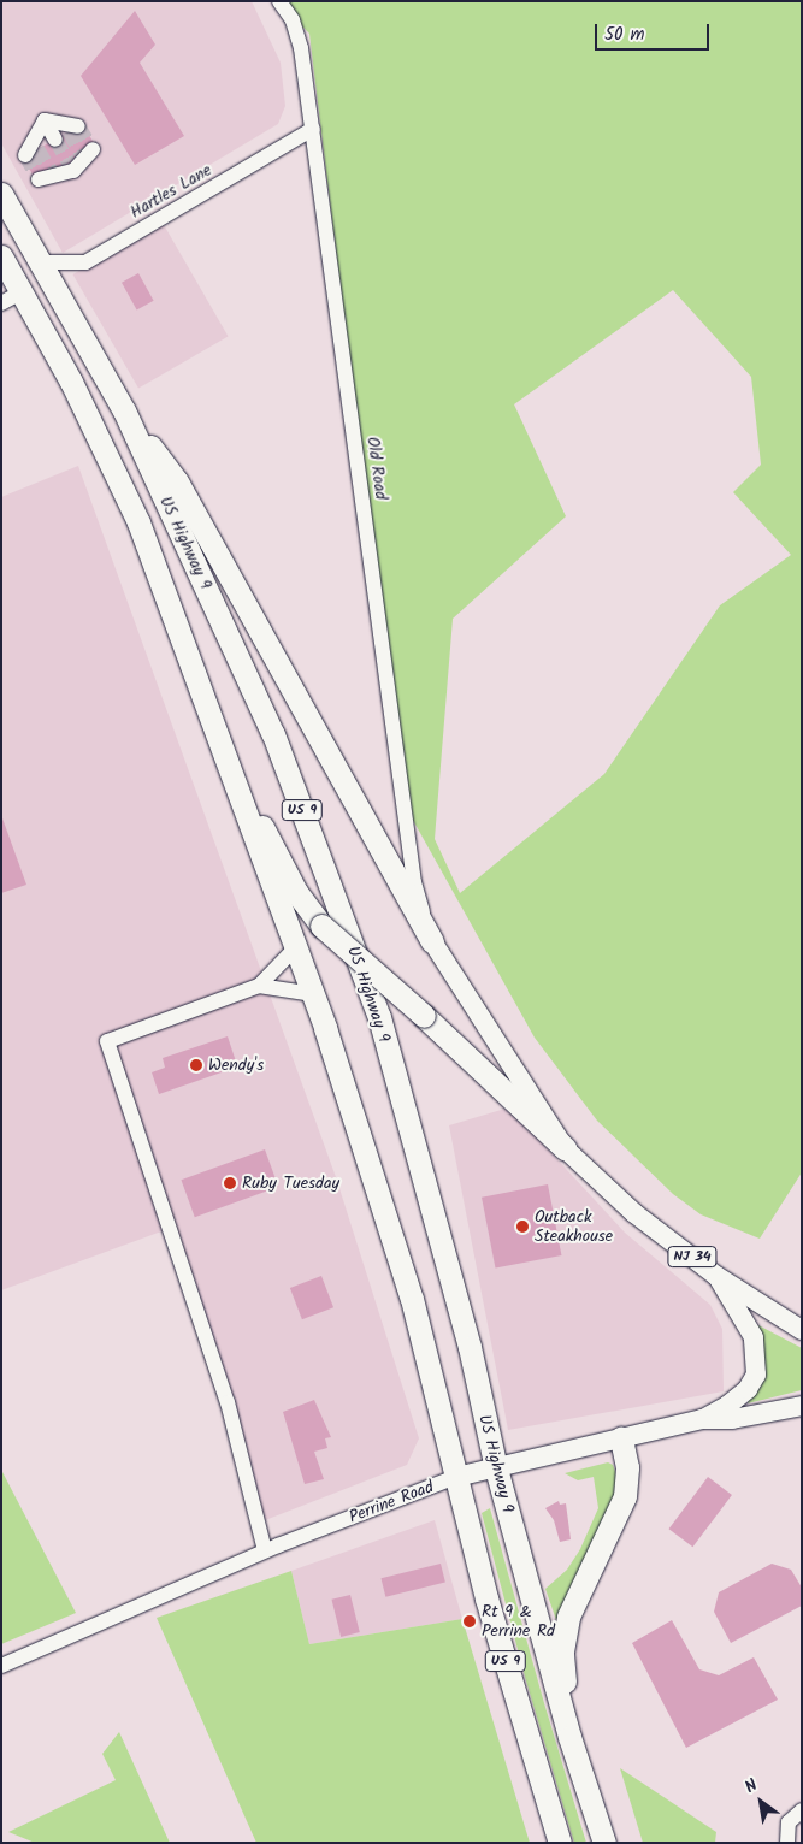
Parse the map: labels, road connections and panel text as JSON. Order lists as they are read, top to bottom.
{
  "streets": {
    "highway": ["US Highway 9", "US 9"],
    "main road": ["NJ 34", "Perrine Road"],
    "street": ["Hartles Lane", "Old Road"]
  },
  "crossings": [
    ["Hartles Lane", "Old Road"],
    ["Hartles Lane", "US Highway 9"],
    ["US Highway 9", "Perrine Road"]
  ],
  "places": [
    "Wendy's",
    "Ruby Tuesday",
    "Outback Steakhouse",
    "Rt 9 & Perrine Rd"
  ],
  "scale_bar": "50 m",
  "north": "top left"
}
